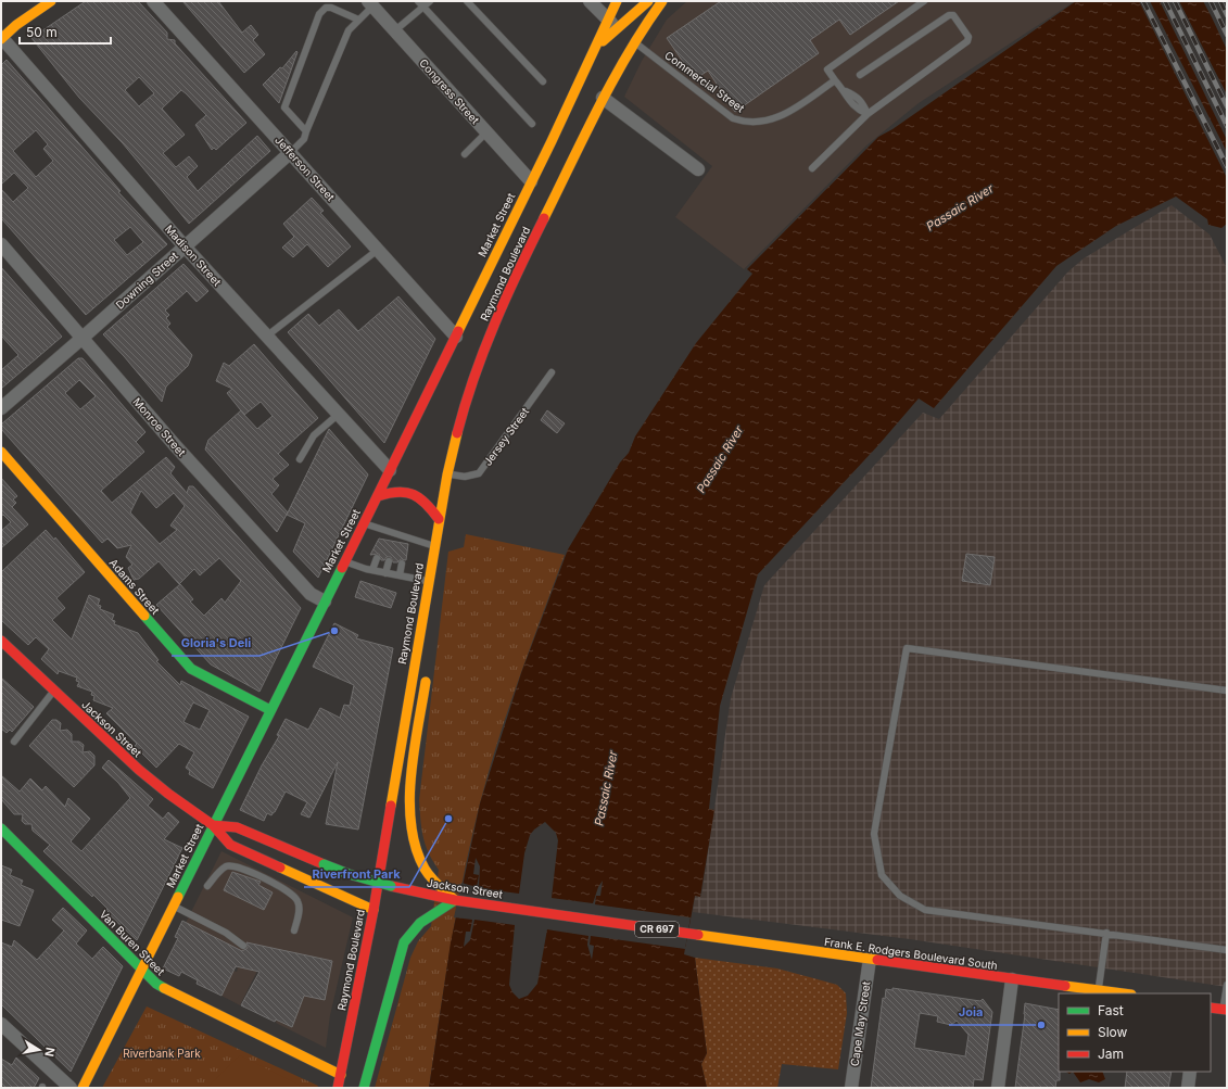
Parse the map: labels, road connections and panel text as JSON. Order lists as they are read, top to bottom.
{
  "streets": {
    "main road": [
      "Market Street",
      "Raymond Boulevard",
      "Adams Street",
      "Jackson Street",
      "CR 697",
      "Van Buren Street",
      "Frank E. Rodgers Boulevard South"
    ],
    "street": [
      "Congress Street",
      "Jefferson Street",
      "Madison Street",
      "Downing Street",
      "Monroe Street",
      "Cape May Street"
    ],
    "lane": ["Commercial Street", "Jersey Street"]
  },
  "crossings": [
    ["Congress Street", "Market Street"],
    ["Jefferson Street", "Market Street"],
    ["Jefferson Street", "Downing Street"],
    ["Market Street", "Madison Street"],
    ["Market Street", "Monroe Street"],
    ["Market Street", "Adams Street"],
    ["Market Street", "Jackson Street"],
    ["Market Street", "Van Buren Street"],
    ["Madison Street", "Downing Street"],
    ["Raymond Boulevard", "Jersey Street"],
    ["Raymond Boulevard", "Jackson Street"],
    ["Raymond Boulevard", "Van Buren Street"],
    ["Downing Street", "Monroe Street"],
    ["Jackson Street", "Frank E. Rodgers Boulevard South"],
    ["CR 697", "Frank E. Rodgers Boulevard South"],
    ["Frank E. Rodgers Boulevard South", "Cape May Street"]
  ],
  "water": ["Passaic River"],
  "parks": ["Riverbank Park"],
  "places": ["Gloria's Deli", "Riverfront Park", "Joia"],
  "legend": ["Fast", "Slow", "Jam"],
  "scale_bar": "50 m",
  "north": "right"
}
